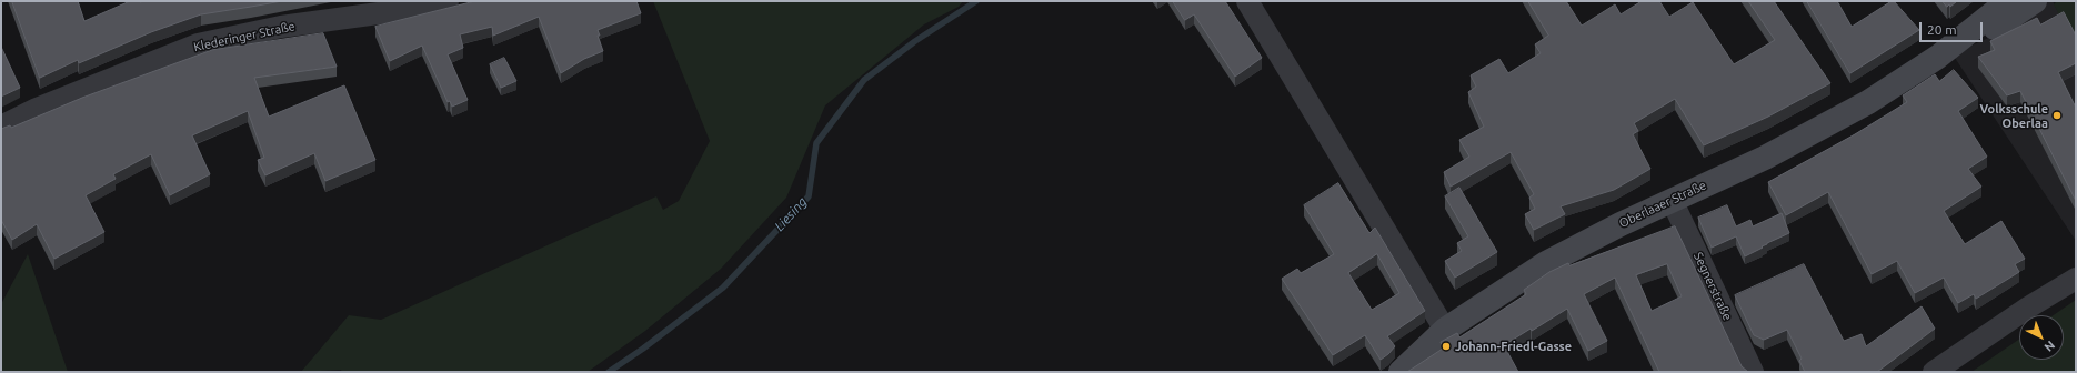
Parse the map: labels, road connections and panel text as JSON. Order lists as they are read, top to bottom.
{
  "streets": {
    "main road": ["Oberlaaer Straße"],
    "street": ["Klederinger Straße", "Segnerstraße"]
  },
  "crossings": [
    ["Oberlaaer Straße", "Segnerstraße"]
  ],
  "water": ["Liesing"],
  "places": ["Volksschule Oberlaa", "Johann-Friedl-Gasse"],
  "scale_bar": "20 m",
  "north": "bottom right"
}
